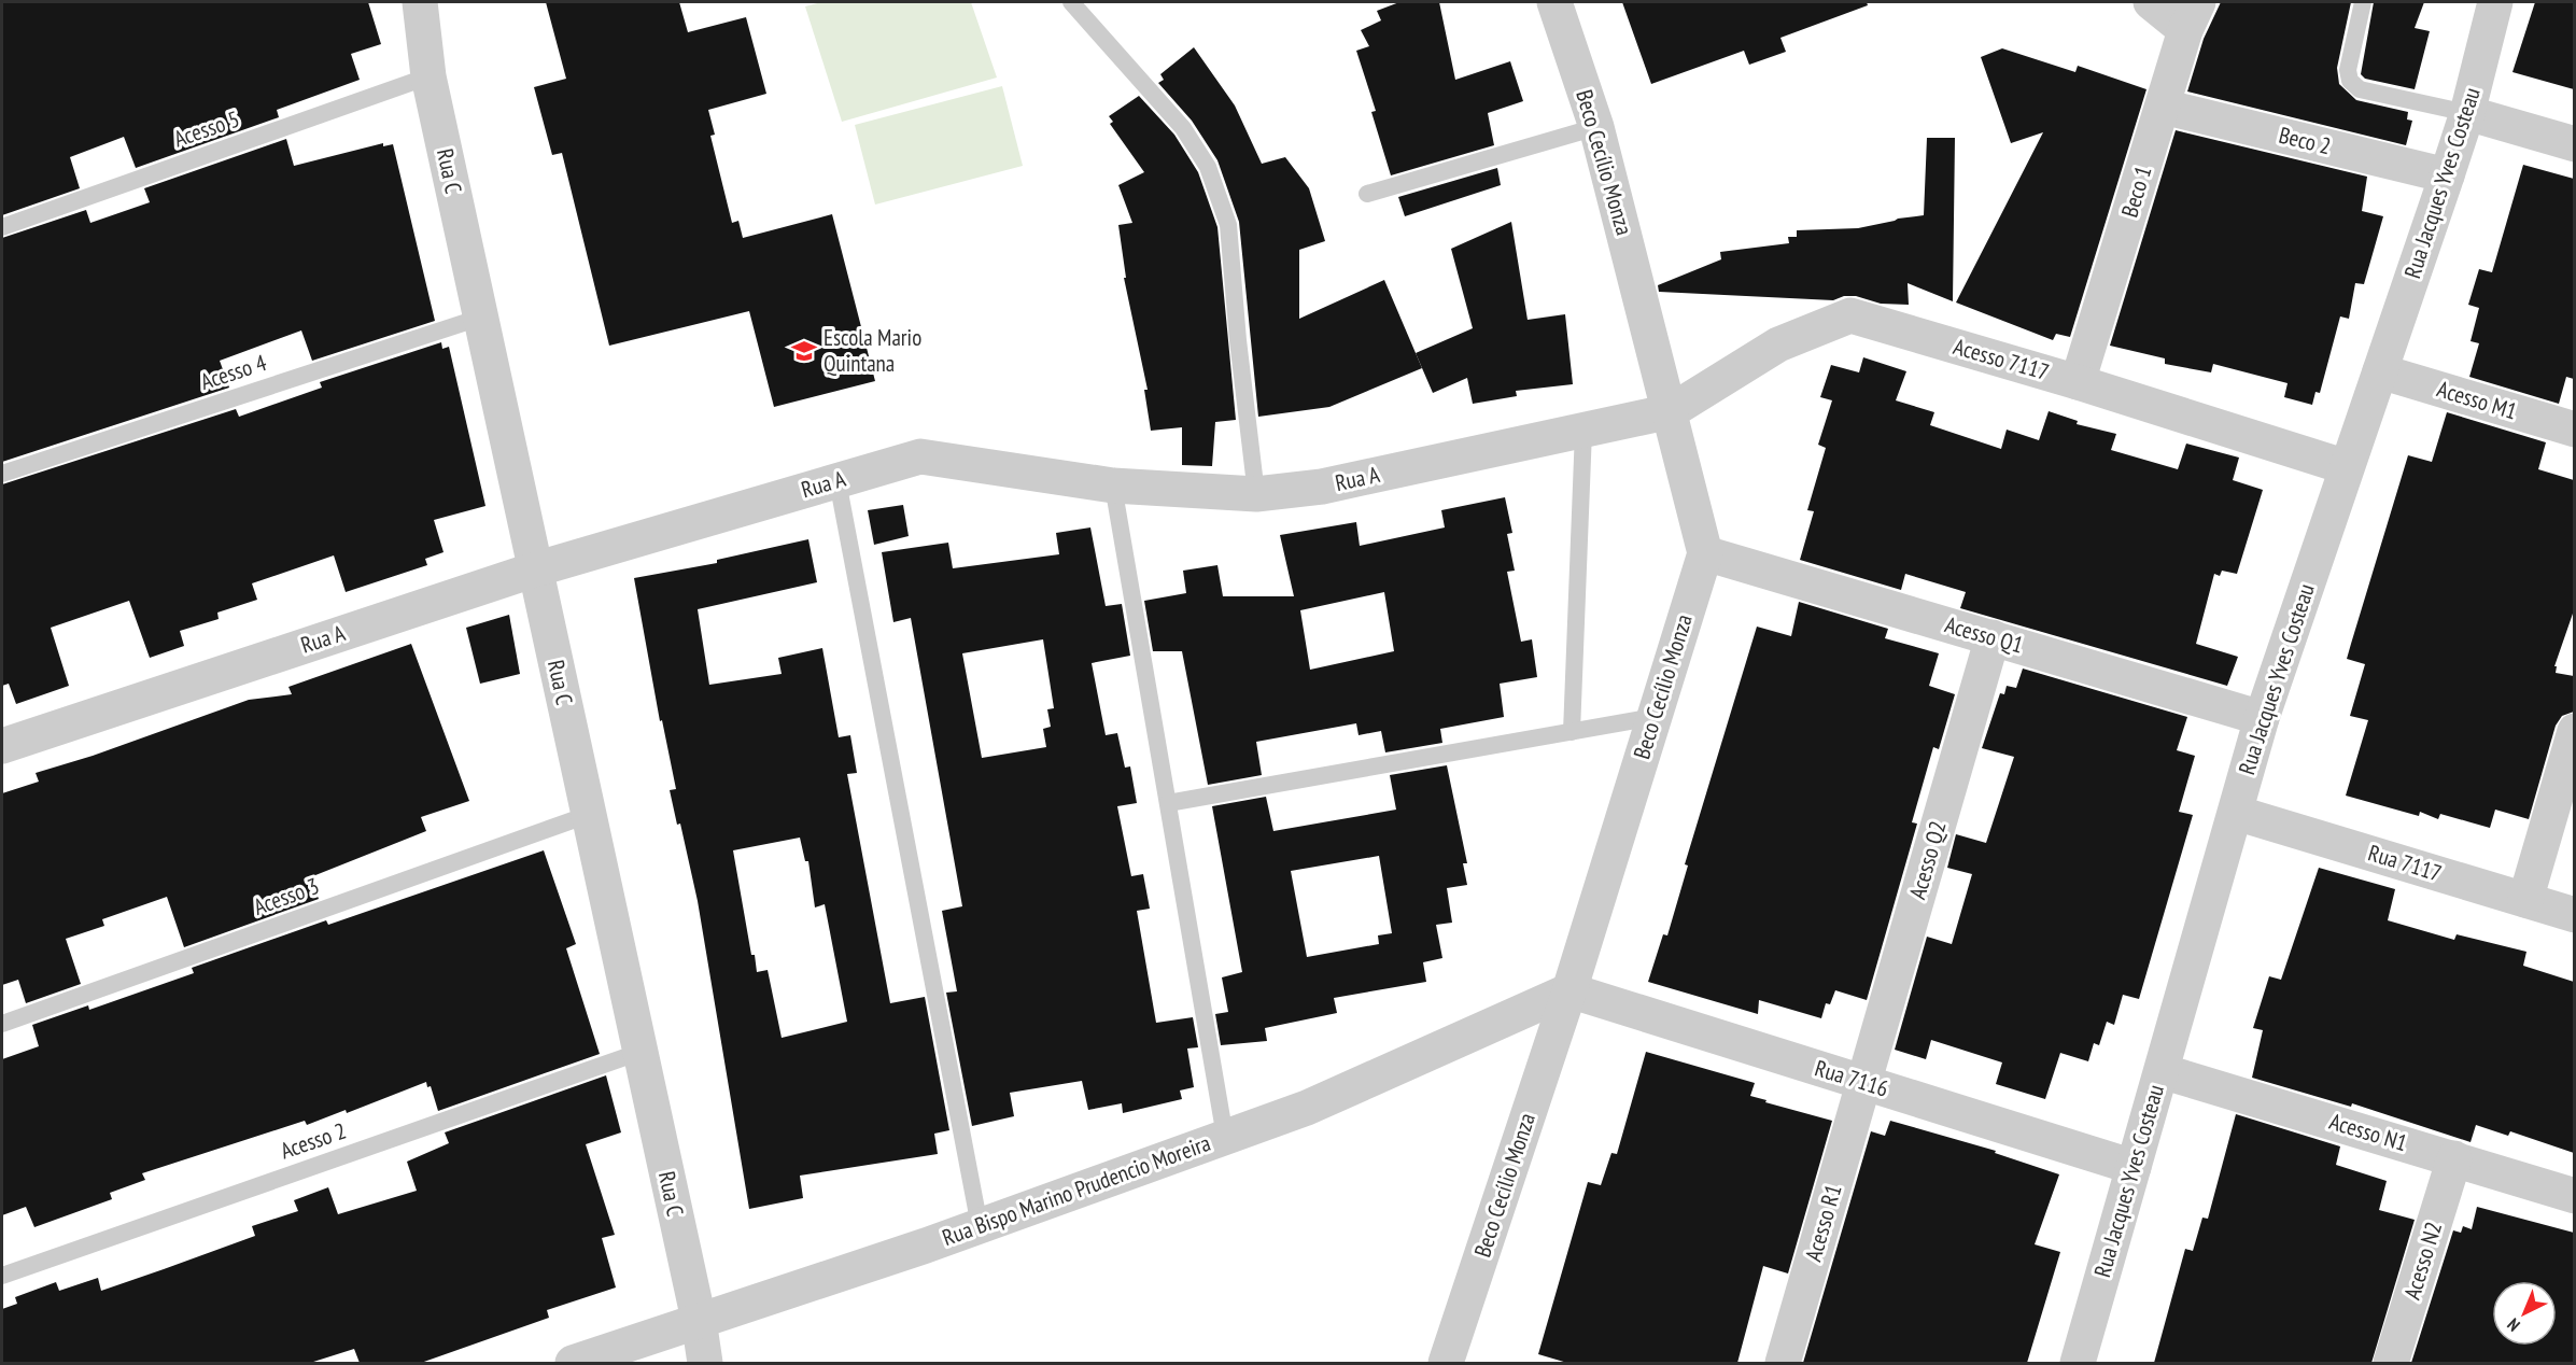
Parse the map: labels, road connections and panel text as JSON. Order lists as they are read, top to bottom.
{
  "streets": {
    "street": [
      "Beco 2",
      "Beco Cecílio Monza",
      "Rua C",
      "Rua Jacques Yves Costeau",
      "Beco 1",
      "Acesso 7117",
      "Acesso M1",
      "Rua A",
      "Acesso Q1",
      "Acesso Q2",
      "Rua 7117",
      "Rua 7116",
      "Acesso N1",
      "Rua Bispo Marino Prudencio Moreira",
      "Acesso R1",
      "Acesso N2"
    ],
    "lane": [
      "Acesso 5",
      "Acesso 4",
      "Acesso 3",
      "Acesso 2"
    ]
  },
  "crossings": [
    ["Acesso 5", "Rua C"],
    ["Beco 2", "Rua Jacques Yves Costeau"],
    ["Beco 2", "Beco 1"],
    ["Beco Cecílio Monza", "Acesso 7117"],
    ["Beco Cecílio Monza", "Rua A"],
    ["Beco Cecílio Monza", "Acesso Q1"],
    ["Beco Cecílio Monza", "Rua 7116"],
    ["Beco Cecílio Monza", "Rua Bispo Marino Prudencio Moreira"],
    ["Rua C", "Acesso 4"],
    ["Rua C", "Rua A"],
    ["Rua C", "Acesso 3"],
    ["Rua C", "Acesso 2"],
    ["Rua C", "Rua Bispo Marino Prudencio Moreira"],
    ["Rua Jacques Yves Costeau", "Acesso 7117"],
    ["Rua Jacques Yves Costeau", "Acesso M1"],
    ["Rua Jacques Yves Costeau", "Acesso Q1"],
    ["Rua Jacques Yves Costeau", "Rua 7117"],
    ["Rua Jacques Yves Costeau", "Rua 7116"],
    ["Rua Jacques Yves Costeau", "Acesso N1"],
    ["Beco 1", "Acesso 7117"],
    ["Acesso 7117", "Rua A"],
    ["Acesso Q1", "Acesso Q2"],
    ["Acesso Q2", "Rua 7116"],
    ["Acesso Q2", "Acesso R1"],
    ["Rua 7116", "Rua Bispo Marino Prudencio Moreira"],
    ["Rua 7116", "Acesso R1"],
    ["Acesso N1", "Acesso N2"]
  ],
  "places": {
    "school or university": ["Escola Mario Quintana"]
  },
  "north": "bottom left"
}
